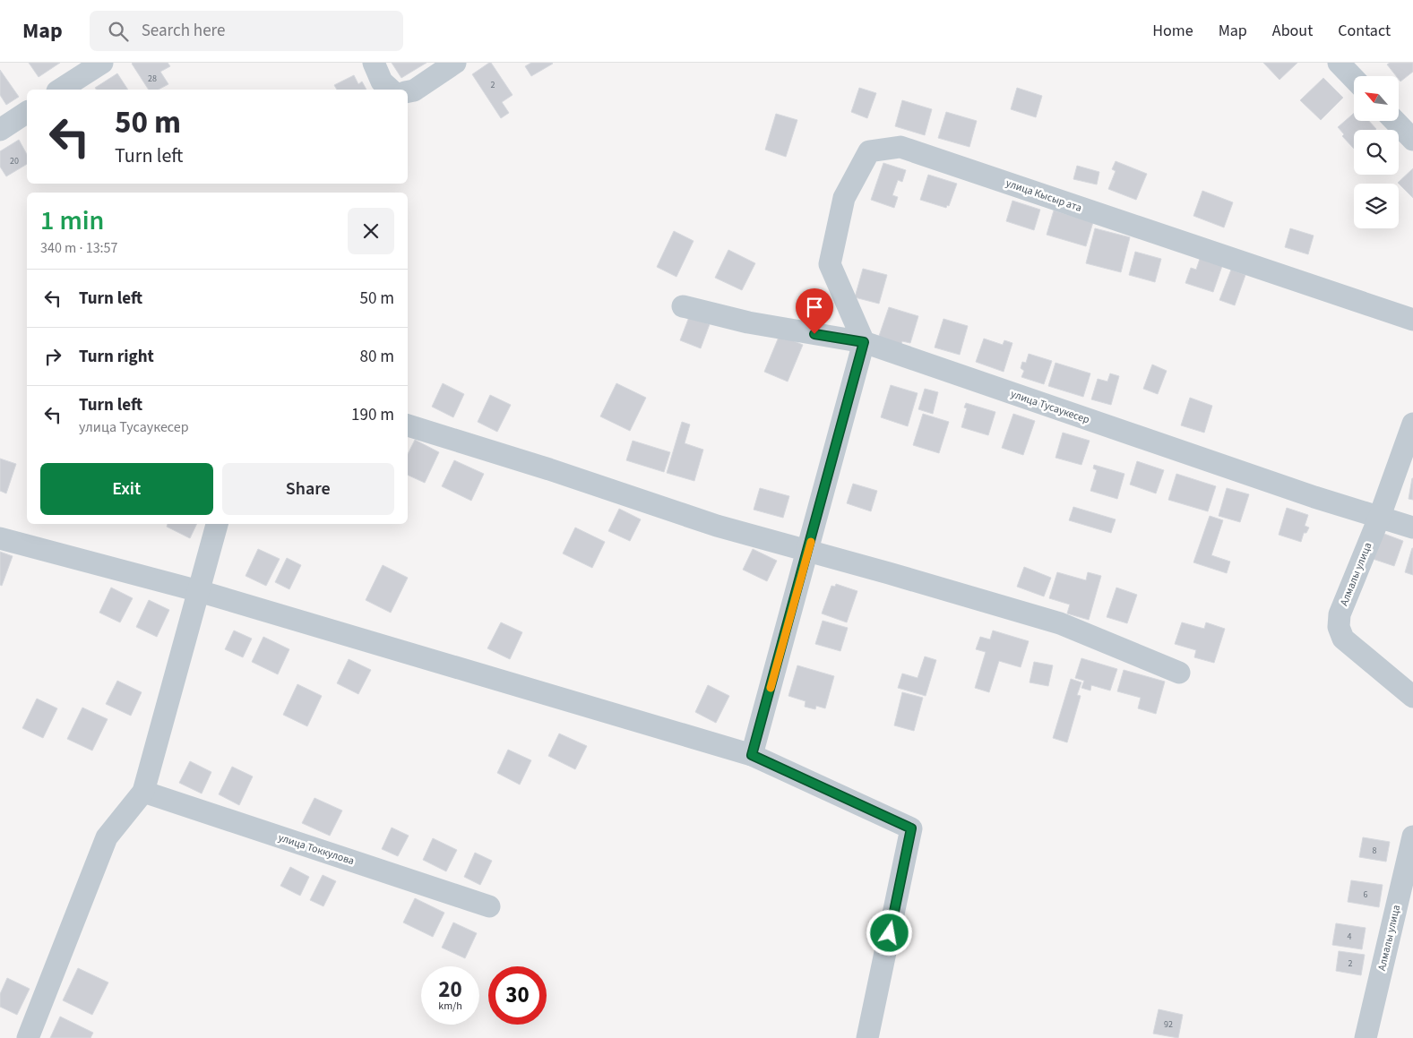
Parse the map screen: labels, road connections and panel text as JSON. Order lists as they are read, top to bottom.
{
  "streets": {
    "street": [
      "улица Кысыр ата",
      "улица Тусаукесер",
      "Алмалы улица",
      "улица Токкулова"
    ]
  },
  "crossings": [
    ["улица Кысыр ата", "улица Тусаукесер"],
    ["улица Тусаукесер", "Алмалы улица"]
  ],
  "house_numbers": [
    "28",
    "2",
    "20",
    "8",
    "6",
    "4",
    "2",
    "92"
  ],
  "north": "top left",
  "page": {
    "header": "Map",
    "search": "Search here",
    "nav": [
      "Home",
      "Map",
      "About",
      "Contact"
    ],
    "turn": ["50 m", "Turn left"],
    "heading": ["1 min", "340 m · 13:57"],
    "list": [
      {
        "name": "Turn left",
        "value": "50 m"
      },
      {
        "name": "Turn right",
        "value": "80 m"
      },
      {
        "name": "Turn left",
        "note": "улица Тусаукесер",
        "value": "190 m"
      }
    ],
    "buttons": ["Exit", "Share"],
    "speed": "20 km/h",
    "limit": "30"
  }
}
